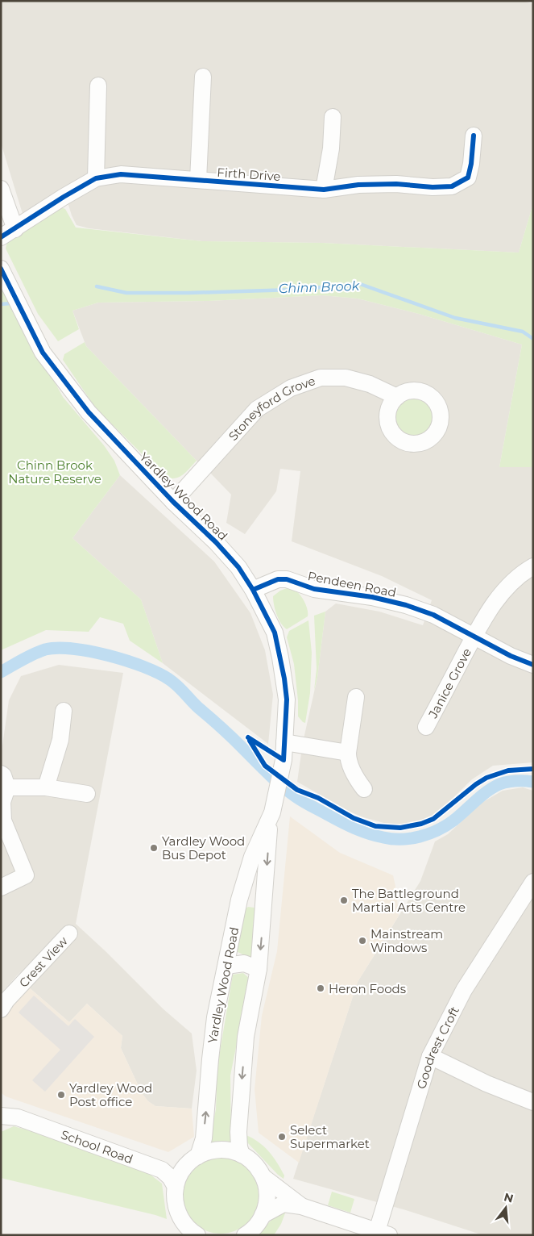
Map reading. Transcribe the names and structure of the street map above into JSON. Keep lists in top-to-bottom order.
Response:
{
  "streets": {
    "street": [
      "Firth Drive",
      "Stoneyford Grove",
      "Yardley Wood Road",
      "Pendeen Road",
      "Janice Grove",
      "Crest View",
      "Goodrest Croft",
      "School Road"
    ]
  },
  "crossings": [
    ["Stoneyford Grove", "Yardley Wood Road"],
    ["Yardley Wood Road", "Pendeen Road"],
    ["Pendeen Road", "Janice Grove"]
  ],
  "water": ["Chinn Brook"],
  "parks": ["Chinn Brook Nature Reserve"],
  "places": [
    "Yardley Wood Bus Depot",
    "The Battleground Martial Arts Centre",
    "Mainstream Windows",
    "Heron Foods",
    "Yardley Wood Post office",
    "Select Supermarket"
  ],
  "north": "top"
}
